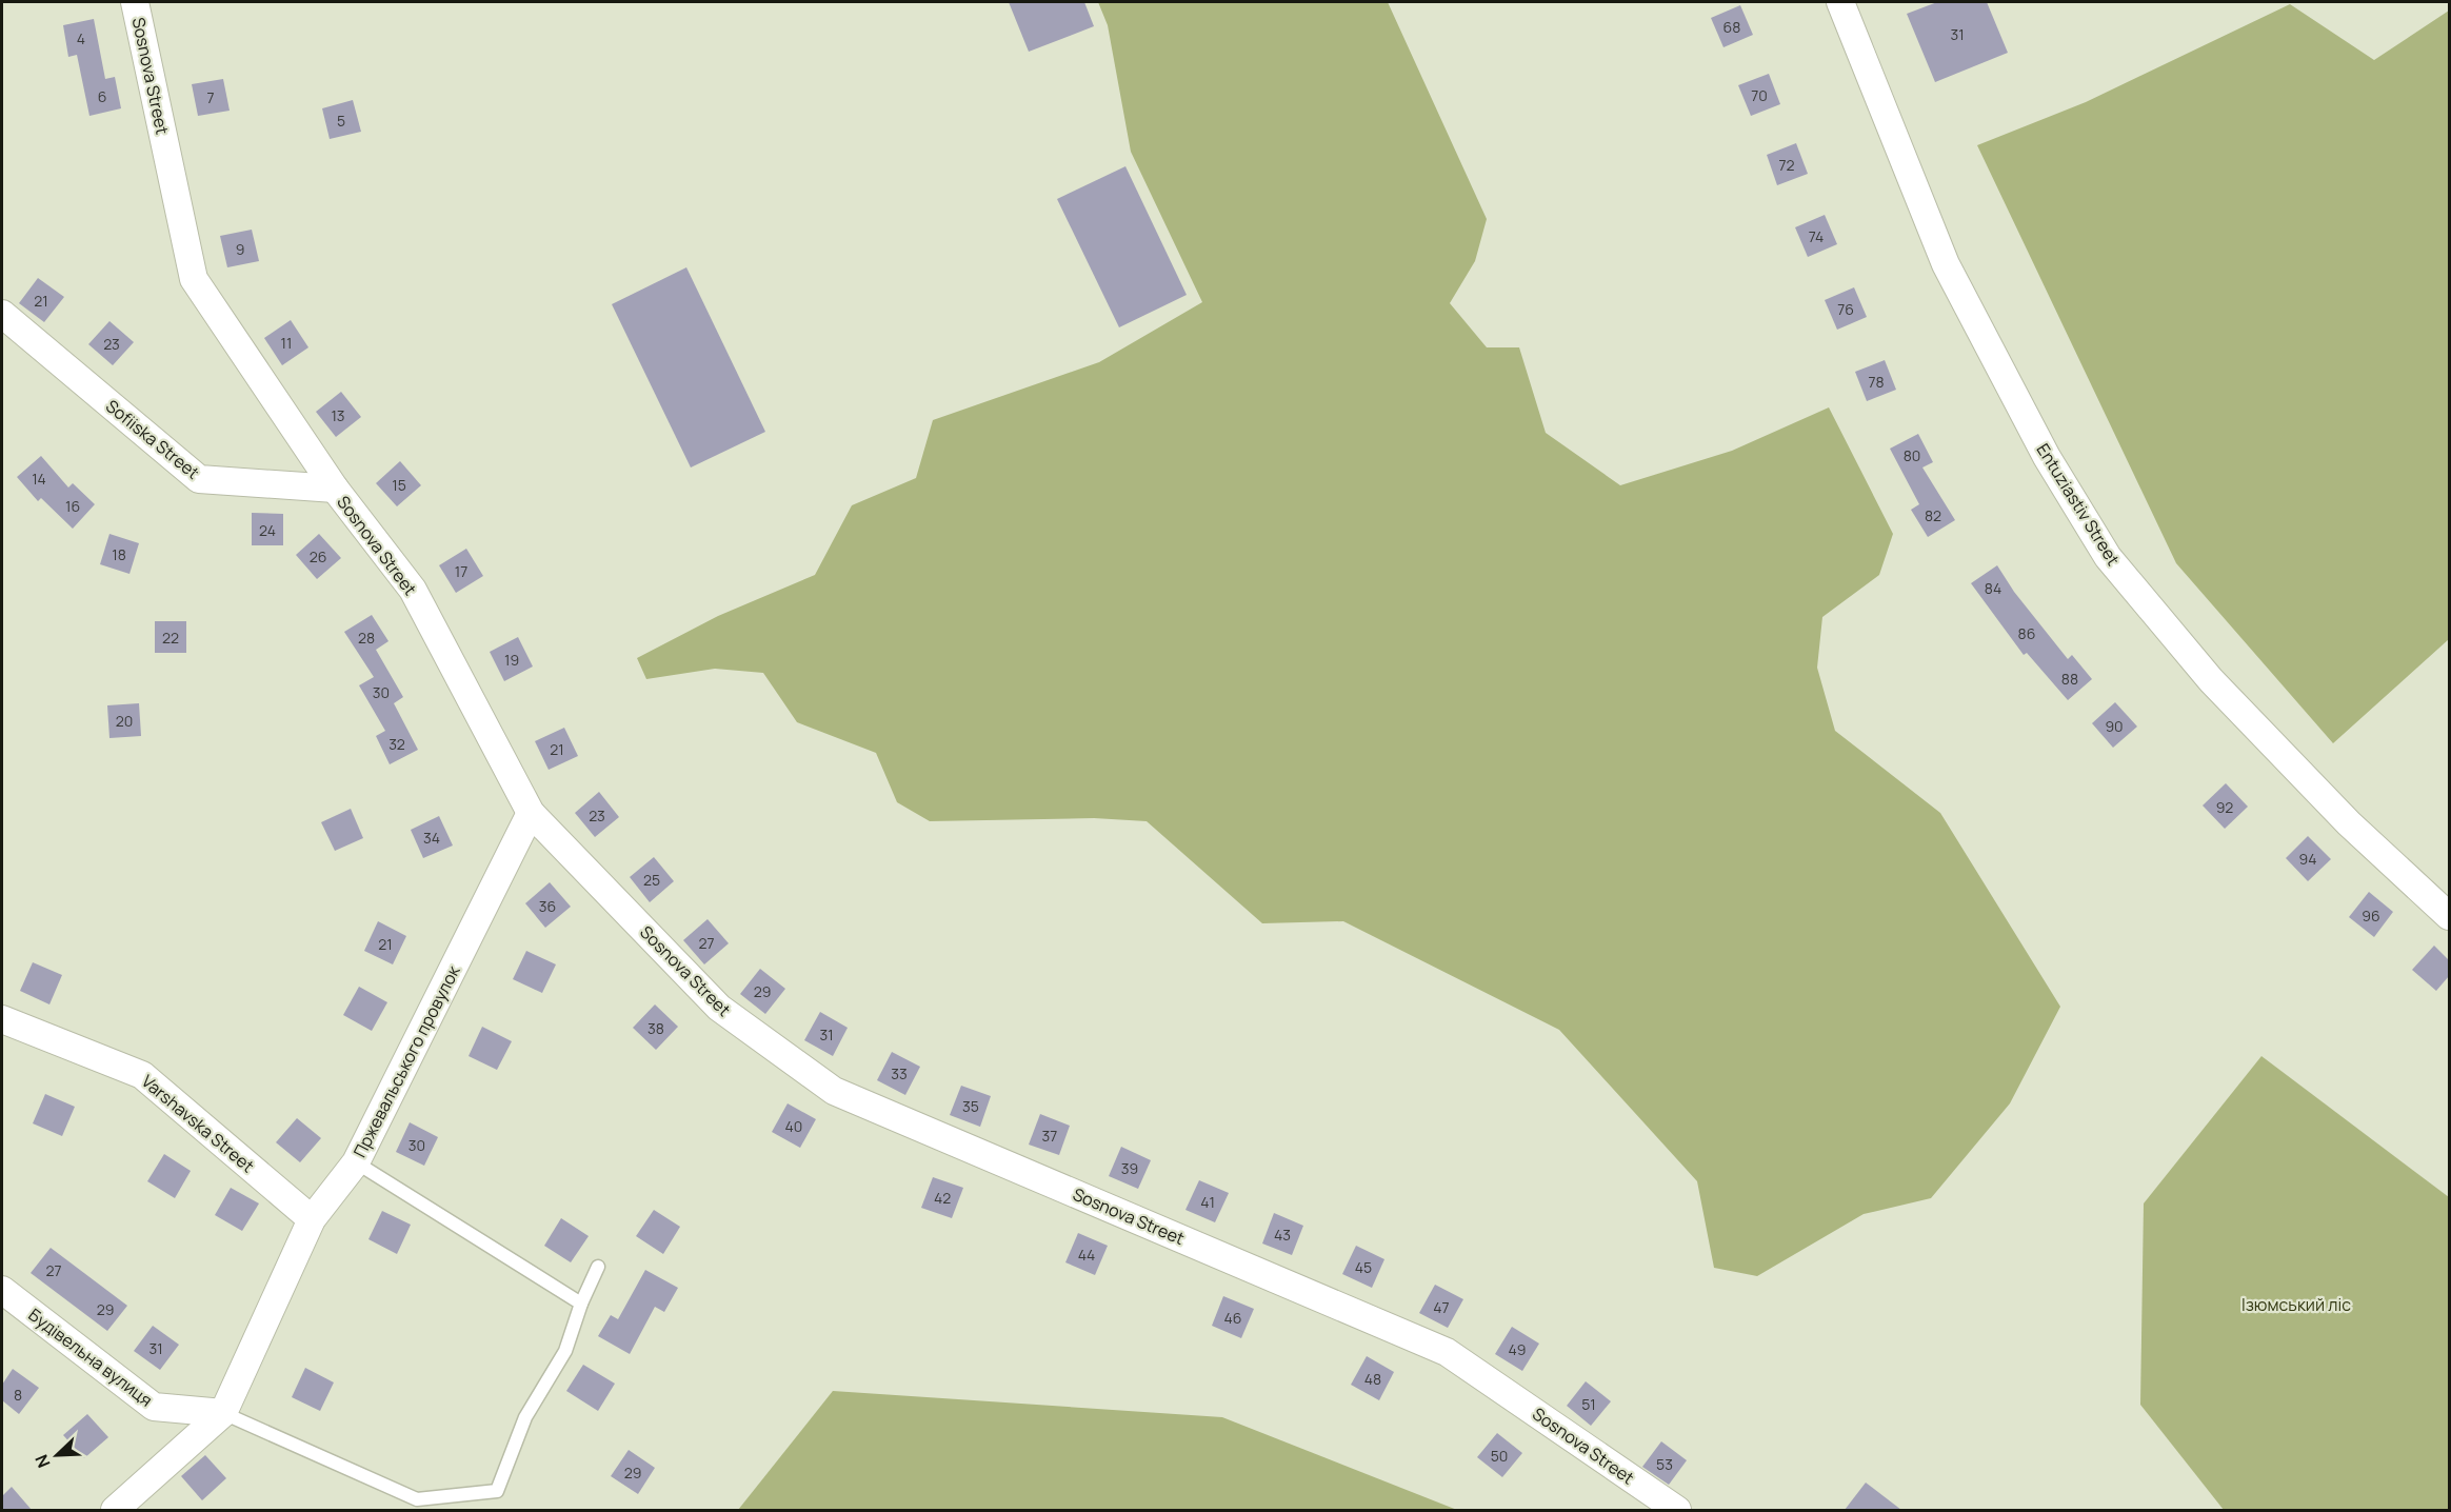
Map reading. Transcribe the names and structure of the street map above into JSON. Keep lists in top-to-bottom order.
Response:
{
  "streets": {
    "street": [
      "Sosnova Street",
      "Sofiiska Street",
      "Entuziastiv Street",
      "Пржевальського провулок",
      "Varshavska Street",
      "Будівельна вулиця"
    ]
  },
  "crossings": [
    ["Sosnova Street", "Sofiiska Street"],
    ["Sosnova Street", "Пржевальського провулок"],
    ["Пржевальського провулок", "Varshavska Street"],
    ["Пржевальського провулок", "Будівельна вулиця"]
  ],
  "parks": ["Ізюмський ліс"],
  "house_numbers": [
    "68",
    "31",
    "4",
    "70",
    "6",
    "7",
    "5",
    "72",
    "74",
    "9",
    "21",
    "76",
    "11",
    "23",
    "78",
    "13",
    "80",
    "14",
    "15",
    "16",
    "82",
    "24",
    "18",
    "26",
    "17",
    "84",
    "86",
    "22",
    "28",
    "19",
    "88",
    "30",
    "20",
    "90",
    "32",
    "21",
    "92",
    "23",
    "34",
    "94",
    "25",
    "36",
    "96",
    "27",
    "21",
    "29",
    "38",
    "31",
    "33",
    "35",
    "40",
    "37",
    "30",
    "39",
    "42",
    "41",
    "43",
    "44",
    "45",
    "27",
    "47",
    "29",
    "46",
    "31",
    "49",
    "48",
    "8",
    "51",
    "50",
    "53",
    "29"
  ],
  "north": "bottom left"
}
